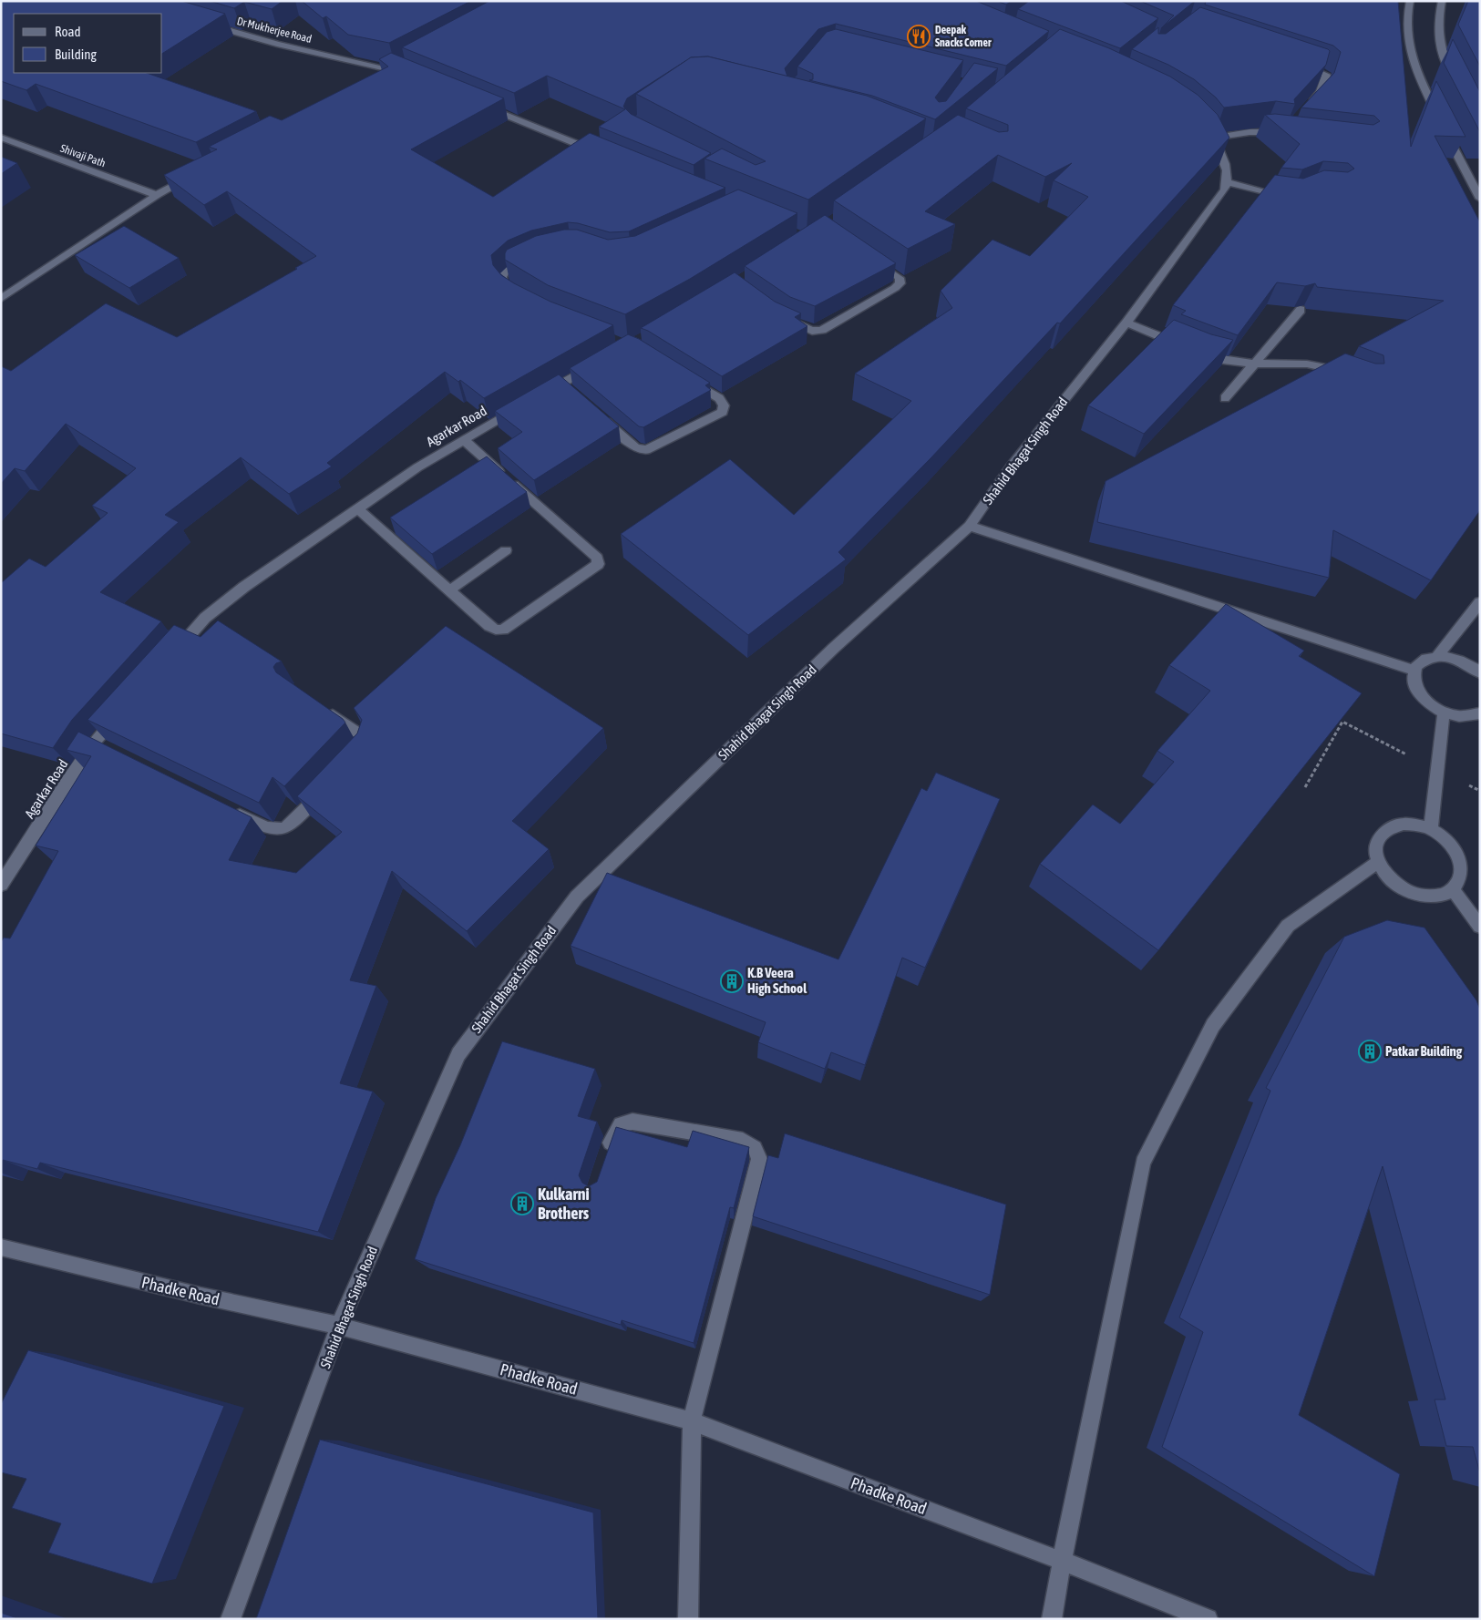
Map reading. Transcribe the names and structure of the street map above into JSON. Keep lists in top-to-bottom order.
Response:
{
  "streets": {
    "street": [
      "Dr Mukherjee Road",
      "Shivaji Path",
      "Agarkar Road",
      "Shahid Bhagat Singh Road",
      "Phadke Road"
    ]
  },
  "crossings": [
    ["Shahid Bhagat Singh Road", "Phadke Road"]
  ],
  "places": {
    "restaurant": ["Deepak Snacks Corner"],
    "building": ["K.B Veera High School", "Patkar Building", "Kulkarni Brothers"]
  },
  "legend": ["Road", "Building"]
}
